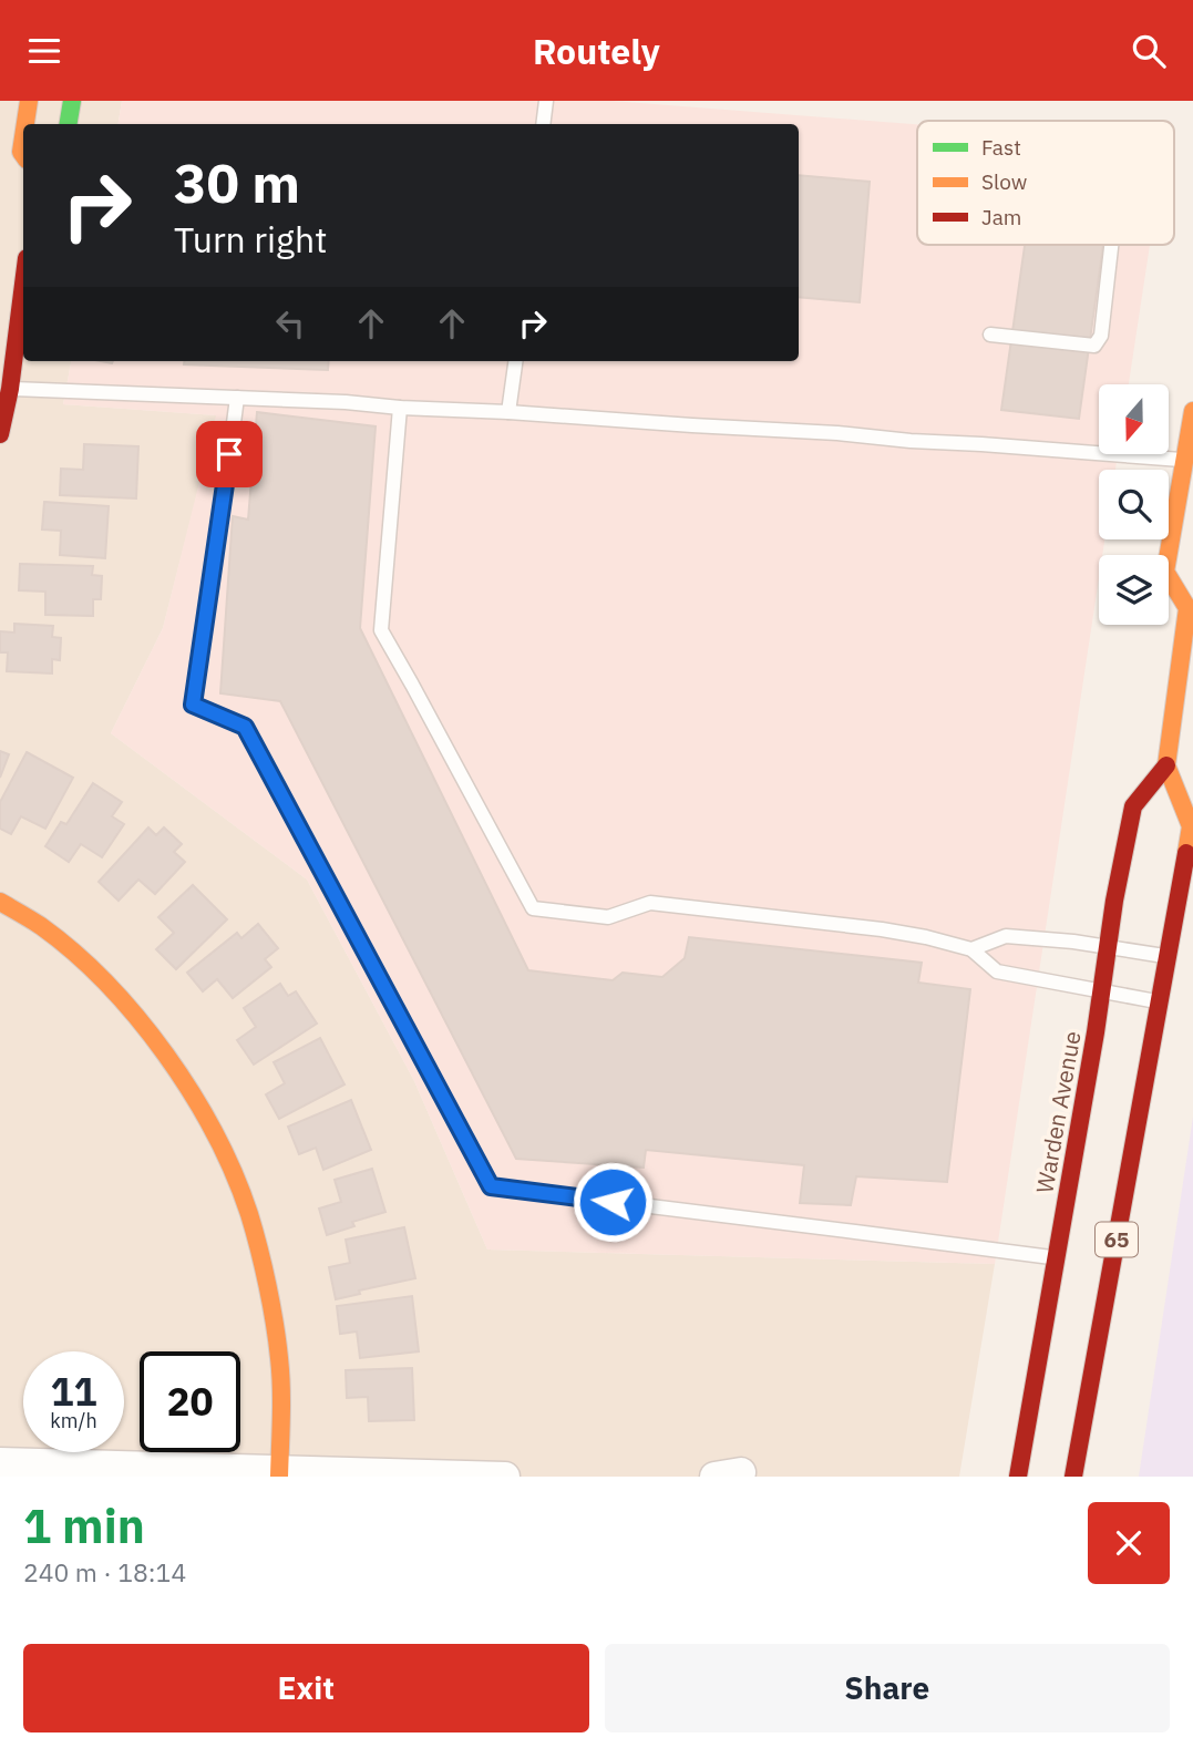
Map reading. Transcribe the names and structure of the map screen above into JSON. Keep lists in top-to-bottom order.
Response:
{
  "streets": {
    "main road": ["Warden Avenue", "65"]
  },
  "crossings": [
    ["Warden Avenue", "65"]
  ],
  "legend": ["Fast", "Slow", "Jam"],
  "north": "bottom",
  "page": {
    "header": "Routely",
    "turn": ["30 m", "Turn right"],
    "speed": "11 km/h",
    "limit": "20",
    "heading": ["1 min", "240 m · 18:14"],
    "buttons": ["Exit", "Share"]
  }
}
